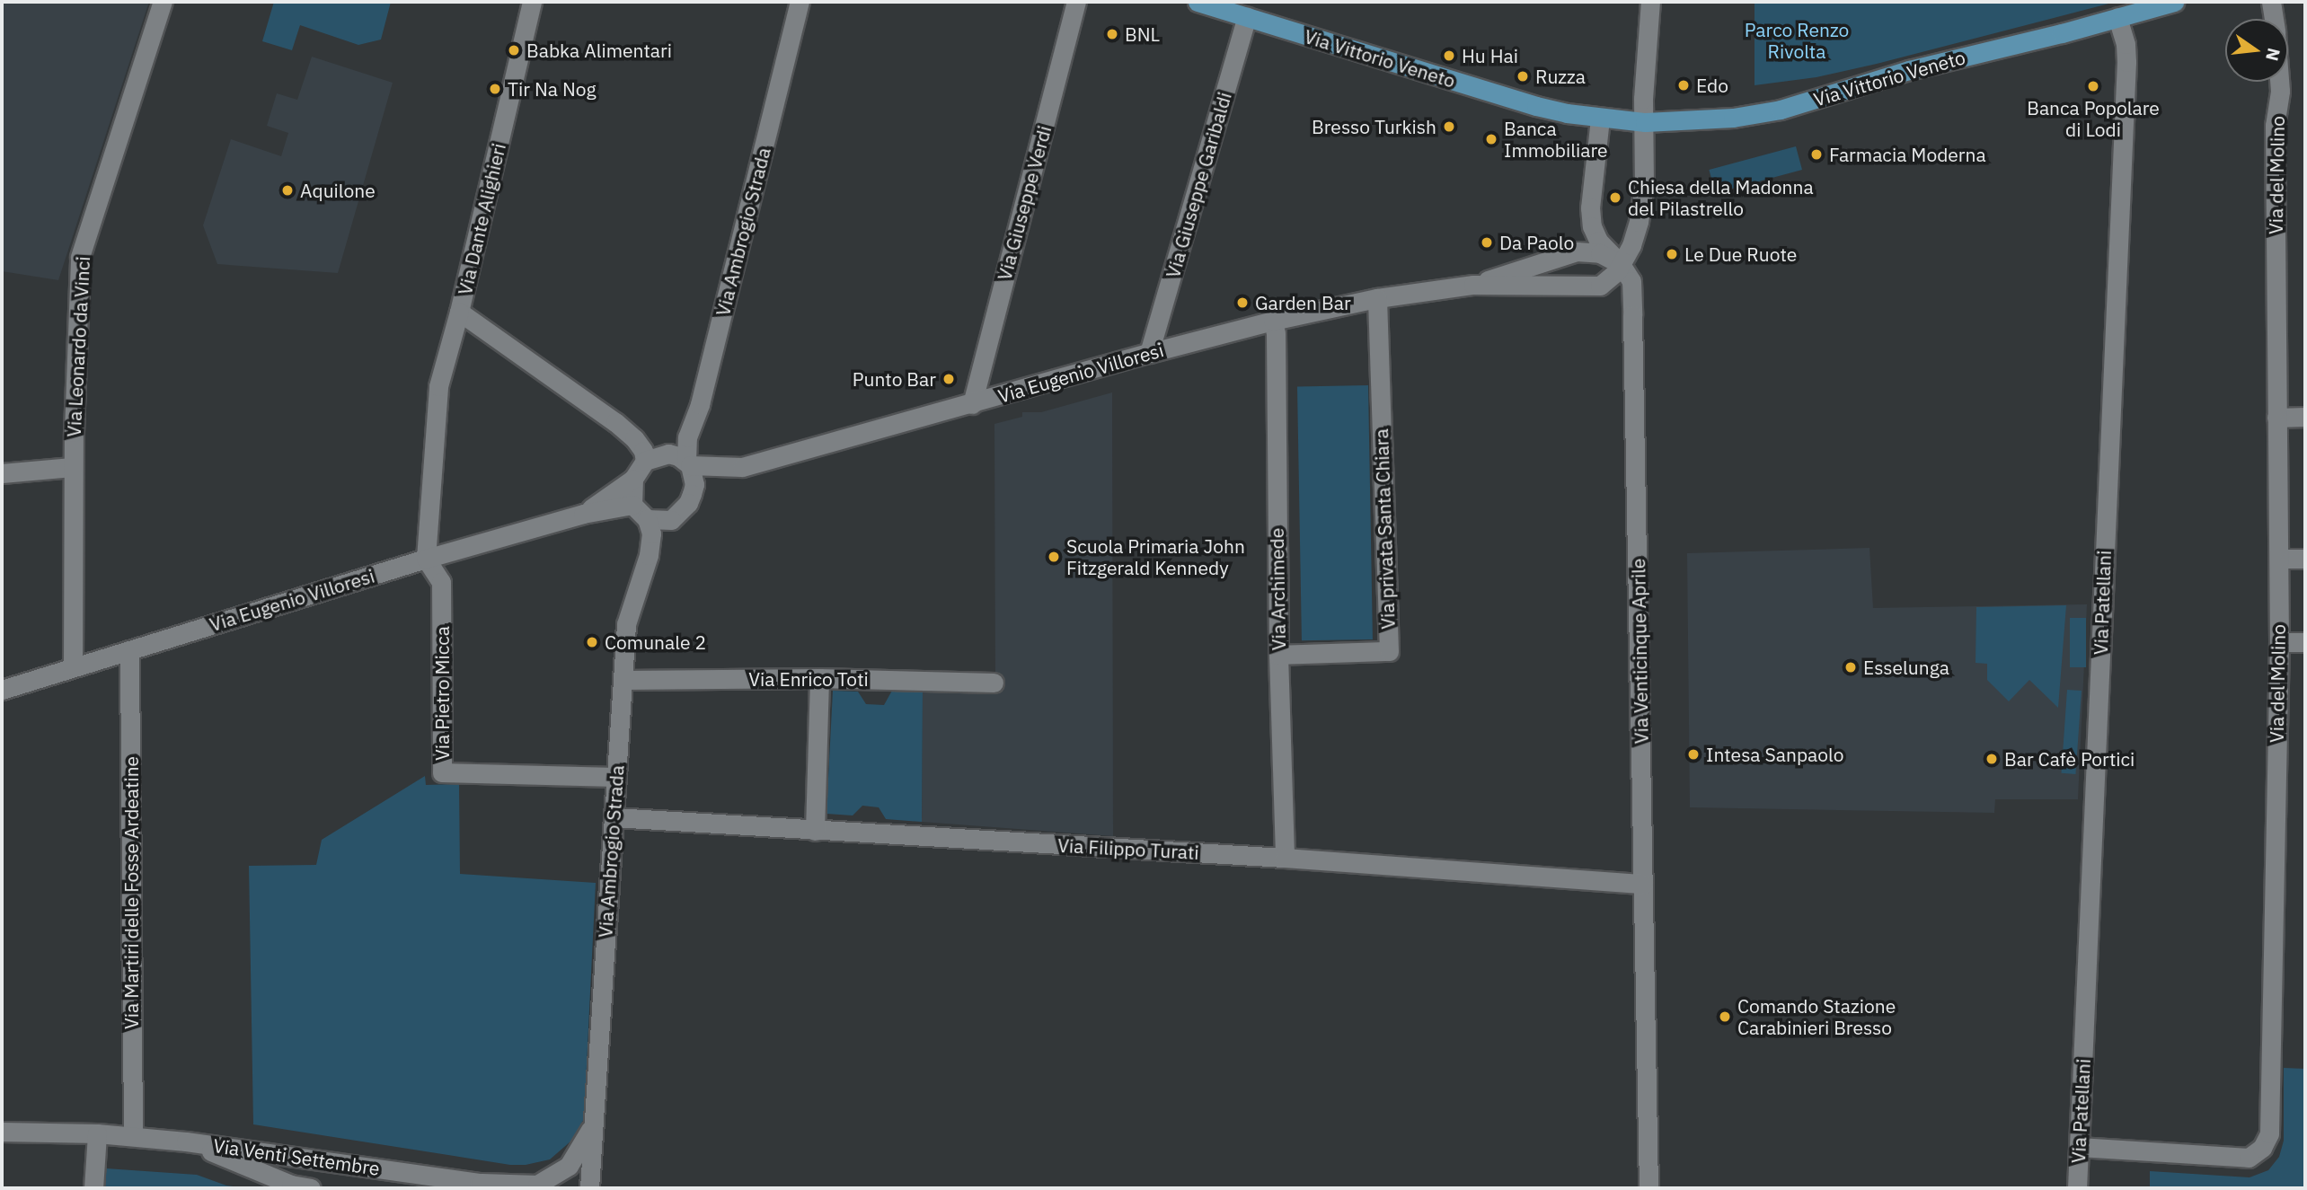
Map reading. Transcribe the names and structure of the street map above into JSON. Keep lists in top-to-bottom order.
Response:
{
  "streets": {
    "main road": ["Via Vittorio Veneto"],
    "street": [
      "Via del Molino",
      "Via Giuseppe Garibaldi",
      "Via Giuseppe Verdi",
      "Via Dante Alighieri",
      "Via Ambrogio Strada",
      "Via Leonardo da Vinci",
      "Via Eugenio Villoresi",
      "Via privata Santa Chiara",
      "Via Archimede",
      "Via Patellani",
      "Via Venticinque Aprile",
      "Via Enrico Toti",
      "Via Pietro Micca",
      "Via Filippo Turati",
      "Via Martiri delle Fosse Ardeatine",
      "Via Venti Settembre"
    ]
  },
  "crossings": [
    ["Via Vittorio Veneto", "Via Giuseppe Garibaldi"],
    ["Via Vittorio Veneto", "Via Patellani"],
    ["Via del Molino", "Via Patellani"],
    ["Via Giuseppe Garibaldi", "Via Eugenio Villoresi"],
    ["Via Giuseppe Verdi", "Via Eugenio Villoresi"],
    ["Via Dante Alighieri", "Via Ambrogio Strada"],
    ["Via Dante Alighieri", "Via Eugenio Villoresi"],
    ["Via Ambrogio Strada", "Via Eugenio Villoresi"],
    ["Via Ambrogio Strada", "Via Enrico Toti"],
    ["Via Ambrogio Strada", "Via Pietro Micca"],
    ["Via Ambrogio Strada", "Via Filippo Turati"],
    ["Via Ambrogio Strada", "Via Venti Settembre"],
    ["Via Leonardo da Vinci", "Via Eugenio Villoresi"],
    ["Via Eugenio Villoresi", "Via privata Santa Chiara"],
    ["Via Eugenio Villoresi", "Via Archimede"],
    ["Via Eugenio Villoresi", "Via Venticinque Aprile"],
    ["Via Eugenio Villoresi", "Via Pietro Micca"],
    ["Via Eugenio Villoresi", "Via Martiri delle Fosse Ardeatine"],
    ["Via privata Santa Chiara", "Via Archimede"],
    ["Via Archimede", "Via Filippo Turati"],
    ["Via Venticinque Aprile", "Via Filippo Turati"],
    ["Via Martiri delle Fosse Ardeatine", "Via Venti Settembre"]
  ],
  "parks": ["Parco Renzo Rivolta"],
  "places": [
    "BNL",
    "Babka Alimentari",
    "Hu Hai",
    "Ruzza",
    "Edo",
    "Banca Popolare di Lodi",
    "Tir Na Nog",
    "Bresso Turkish",
    "Banca Immobiliare",
    "Farmacia Moderna",
    "Aquilone",
    "Chiesa della Madonna del Pilastrello",
    "Da Paolo",
    "Le Due Ruote",
    "Garden Bar",
    "Punto Bar",
    "Scuola Primaria John Fitzgerald Kennedy",
    "Comunale 2",
    "Esselunga",
    "Intesa Sanpaolo",
    "Bar Cafè Portici",
    "Comando Stazione Carabinieri Bresso"
  ],
  "north": "right"
}
